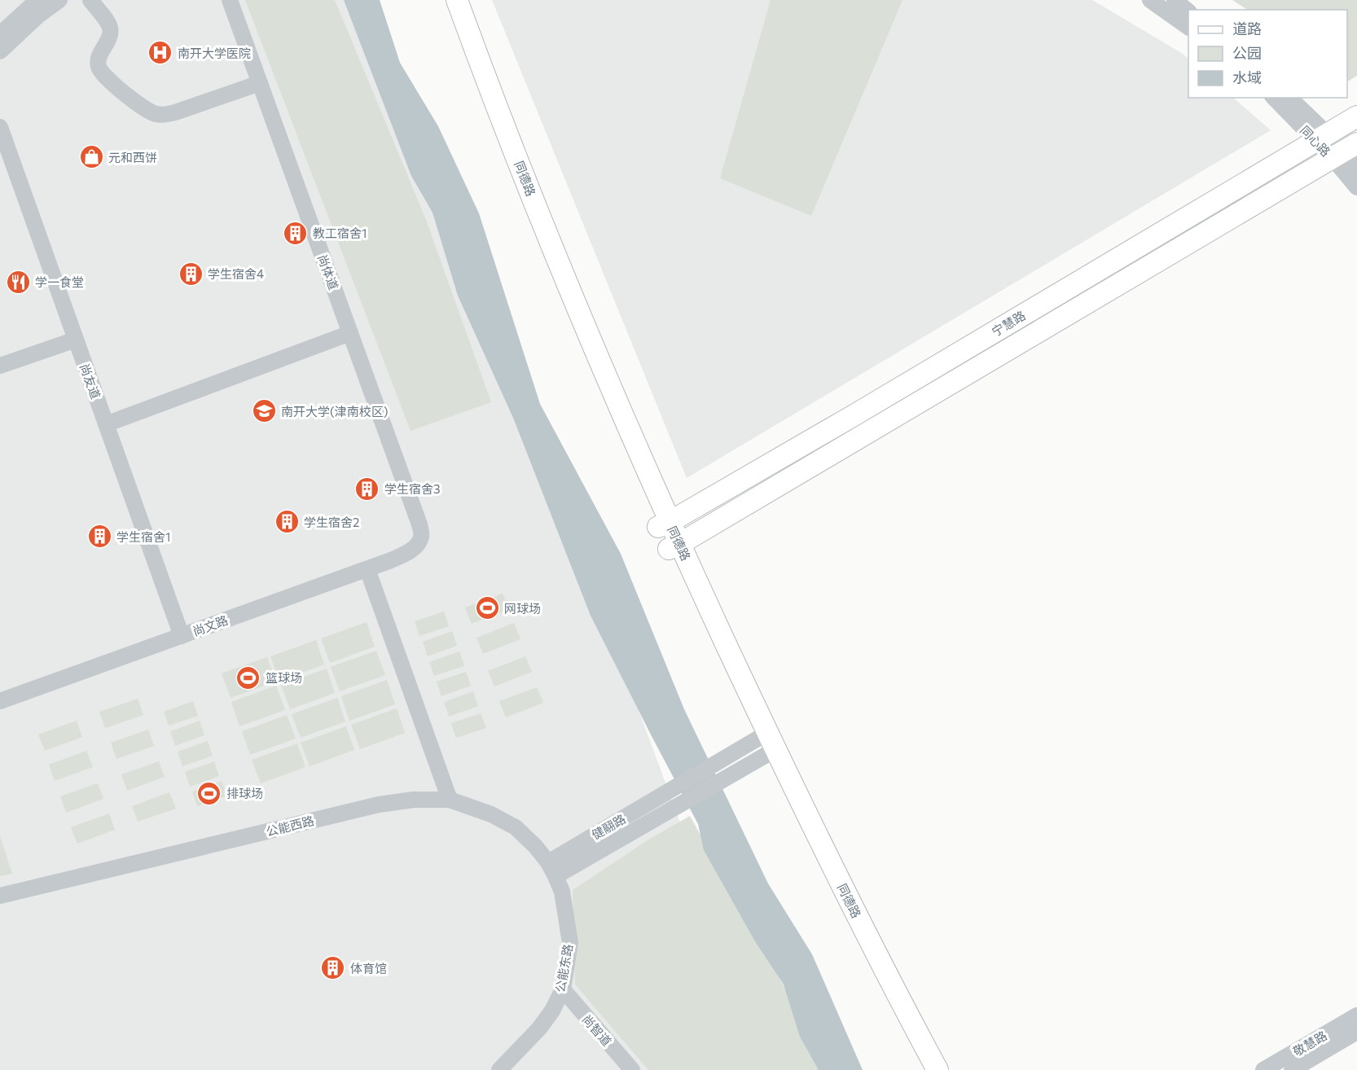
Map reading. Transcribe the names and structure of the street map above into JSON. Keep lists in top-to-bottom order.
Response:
{
  "streets": {
    "main road": ["同德路", "宁慧路"],
    "street": [
      "同心路",
      "尚体道",
      "尚友道",
      "尚文路",
      "公能西路",
      "健翮路",
      "公能东路",
      "尚智道",
      "敬慧路"
    ]
  },
  "crossings": [
    ["同心路", "宁慧路"],
    ["同德路", "宁慧路"],
    ["尚体道", "尚文路"],
    ["尚友道", "尚文路"],
    ["公能西路", "健翮路"],
    ["公能西路", "公能东路"],
    ["健翮路", "公能东路"],
    ["公能东路", "尚智道"]
  ],
  "places": {
    "hospital": ["南开大学医院"],
    "shop": ["元和西饼"],
    "building": [
      "教工宿舍1",
      "学生宿舍4",
      "学生宿舍3",
      "学生宿舍2",
      "学生宿舍1",
      "体育馆"
    ],
    "restaurant": ["学一食堂"],
    "school or university": ["南开大学(津南校区)"],
    "sports": ["网球场", "篮球场", "排球场"]
  },
  "legend": ["道路", "公园", "水域"]
}
